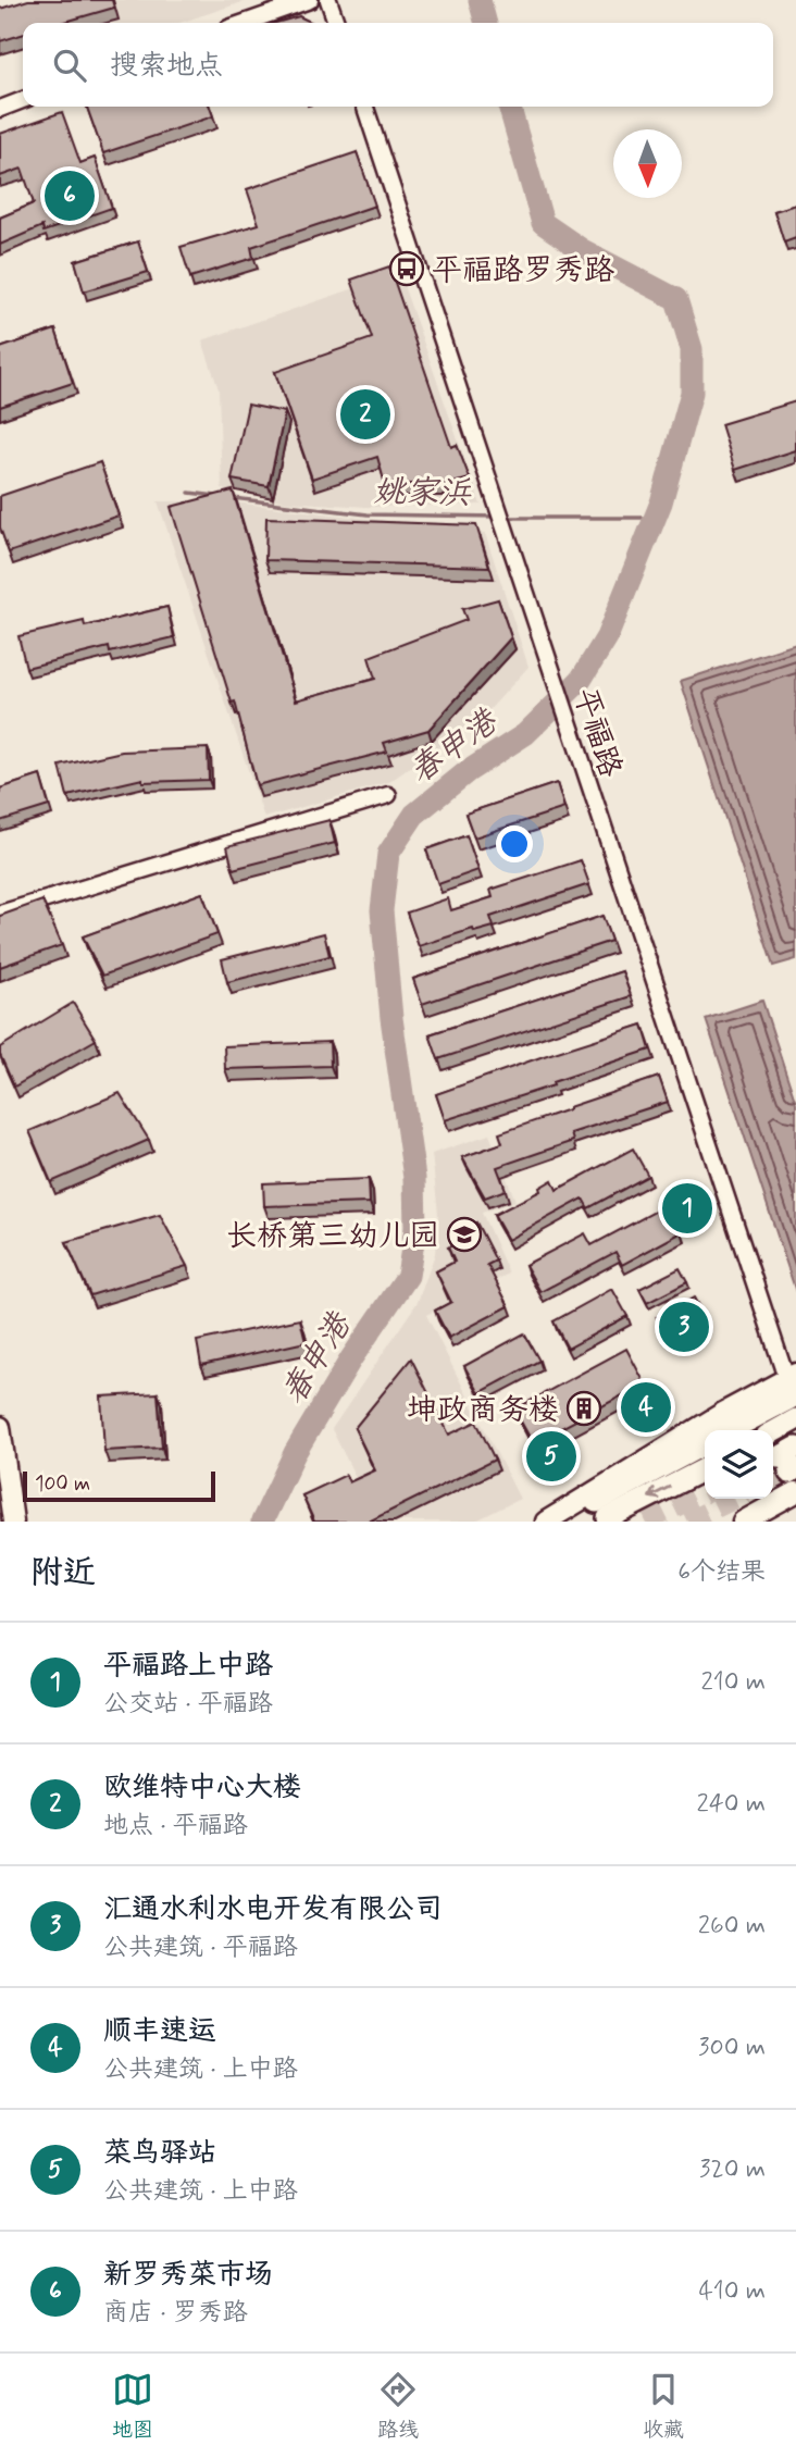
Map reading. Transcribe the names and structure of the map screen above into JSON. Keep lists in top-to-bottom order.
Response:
{
  "streets": {
    "street": ["平福路"]
  },
  "water": ["姚家浜", "春申港"],
  "places": {
    "bus stop": ["平福路罗秀路"],
    "school or university": ["长桥第三幼儿园"],
    "building": ["坤政商务楼"]
  },
  "scale_bar": "100 m",
  "north": "bottom",
  "page": {
    "search": "搜索地点",
    "pins": [
      "6",
      "2",
      "1",
      "3",
      "4",
      "5"
    ],
    "scale": "100 m",
    "heading": ["附近", "6个结果"],
    "list": [
      {
        "mark": "1",
        "name": "平福路上中路",
        "note": "公交站 · 平福路",
        "value": "210 m"
      },
      {
        "mark": "2",
        "name": "欧维特中心大楼",
        "note": "地点 · 平福路",
        "value": "240 m"
      },
      {
        "mark": "3",
        "name": "汇通水利水电开发有限公司",
        "note": "公共建筑 · 平福路",
        "value": "260 m"
      },
      {
        "mark": "4",
        "name": "顺丰速运",
        "note": "公共建筑 · 上中路",
        "value": "300 m"
      },
      {
        "mark": "5",
        "name": "菜鸟驿站",
        "note": "公共建筑 · 上中路",
        "value": "320 m"
      },
      {
        "mark": "6",
        "name": "新罗秀菜市场",
        "note": "商店 · 罗秀路",
        "value": "410 m"
      }
    ],
    "nav": ["地图", "路线", "收藏"]
  }
}
